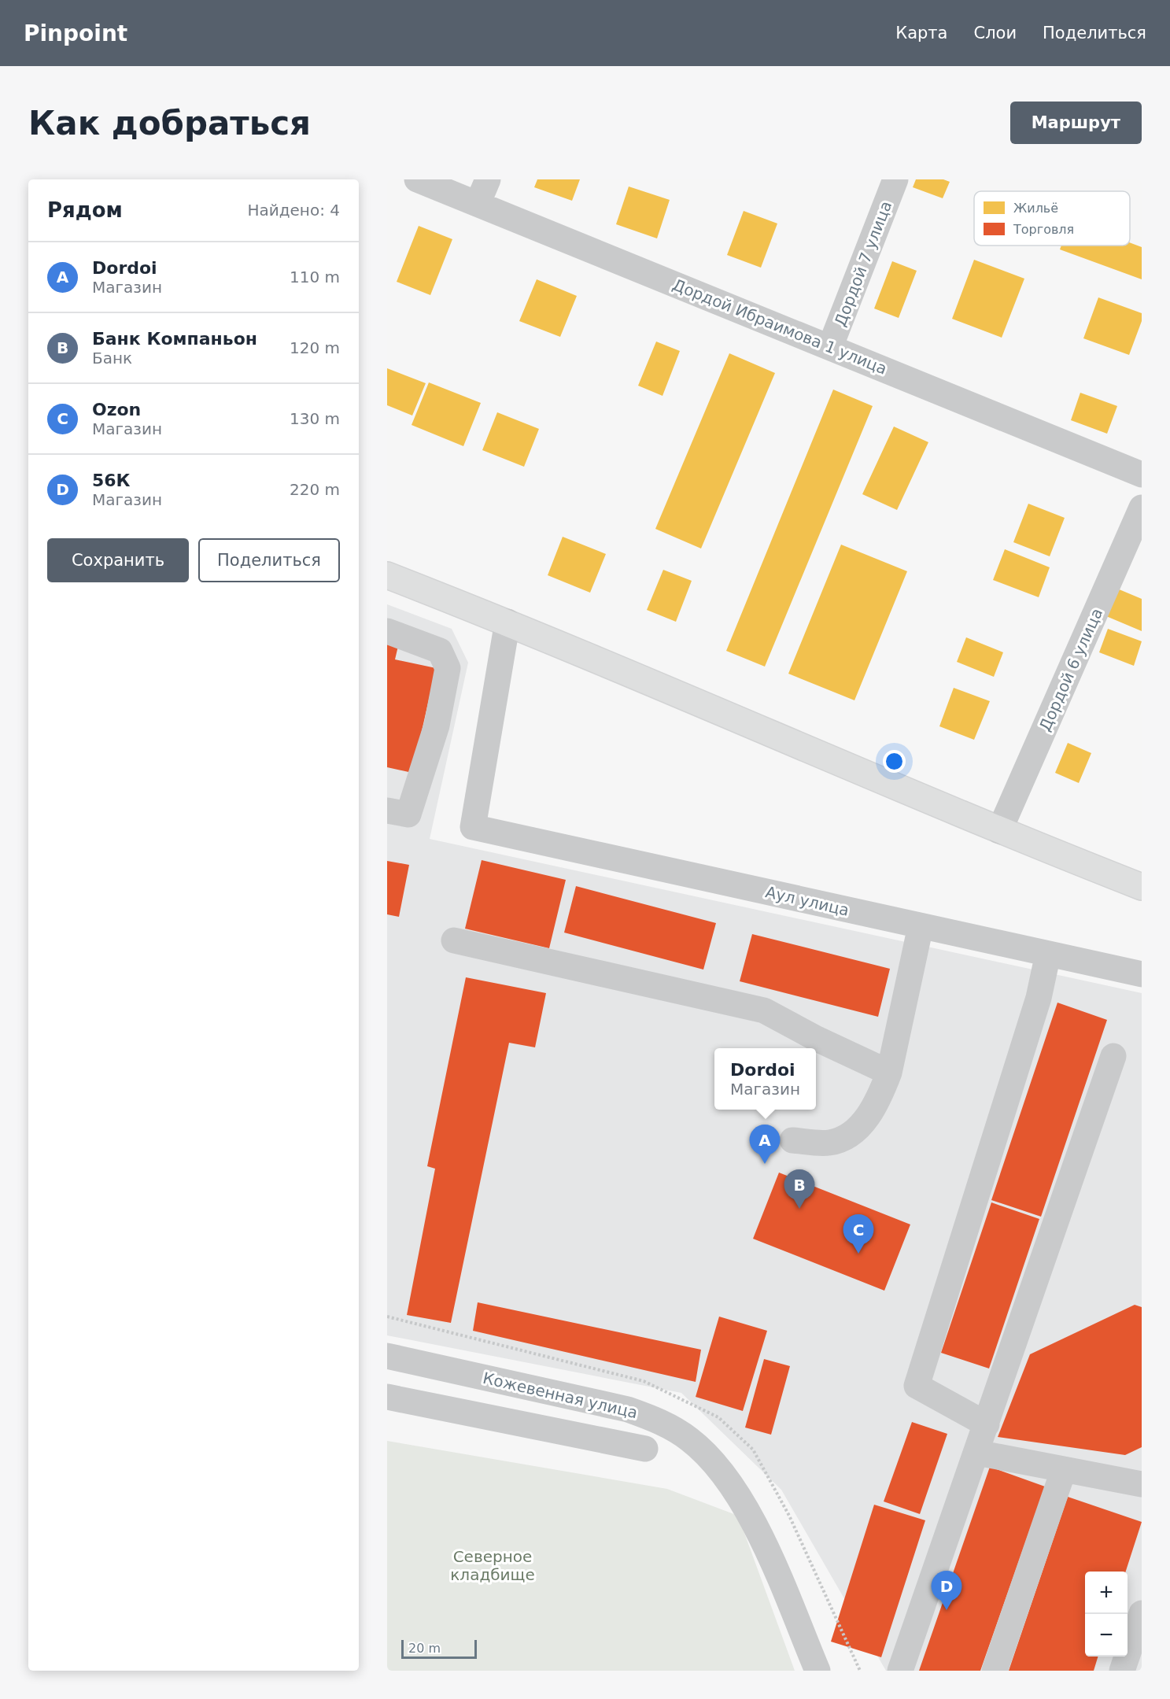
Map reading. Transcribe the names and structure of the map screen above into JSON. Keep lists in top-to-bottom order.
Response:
{
  "streets": {
    "street": [
      "Дордой 7 улица",
      "Дордой Ибраимова 1 улица",
      "Дордой 6 улица",
      "Аул улица",
      "Кожевенная улица"
    ]
  },
  "crossings": [
    ["Дордой 7 улица", "Дордой Ибраимова 1 улица"]
  ],
  "parks": ["Северное кладбище"],
  "legend": ["Жильё", "Торговля"],
  "scale_bar": "20 m",
  "page": {
    "header": "Pinpoint",
    "nav": ["Карта", "Слои", "Поделиться"],
    "buttons": [
      "Маршрут",
      ["Сохранить", "Поделиться"]
    ],
    "title": "Как добраться",
    "heading": ["Рядом", "Найдено: 4"],
    "list": [
      {
        "mark": "A",
        "name": "Dordoi",
        "note": "Магазин",
        "value": "110 m"
      },
      {
        "mark": "B",
        "name": "Банк Компаньон",
        "note": "Банк",
        "value": "120 m"
      },
      {
        "mark": "C",
        "name": "Ozon",
        "note": "Магазин",
        "value": "130 m"
      },
      {
        "mark": "D",
        "name": "56К",
        "note": "Магазин",
        "value": "220 m"
      }
    ],
    "popup": ["Dordoi", "Магазин"],
    "pins": [
      "A",
      "B",
      "C",
      "D"
    ],
    "map_buttons": ["+", "−"],
    "scale": "20 m"
  }
}
